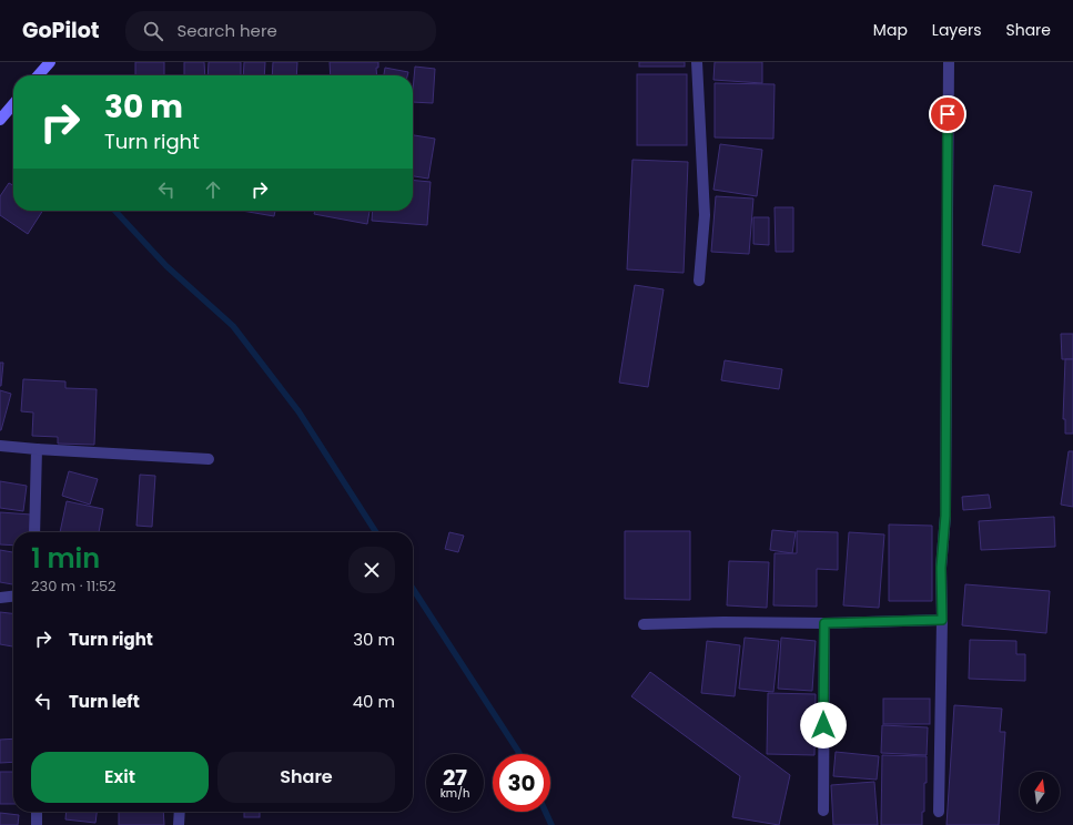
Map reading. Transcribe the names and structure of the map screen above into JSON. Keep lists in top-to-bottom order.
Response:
{
  "north": "top",
  "page": {
    "header": "GoPilot",
    "search": "Search here",
    "nav": ["Map", "Layers", "Share"],
    "turn": ["30 m", "Turn right"],
    "heading": ["1 min", "230 m · 11:52"],
    "list": [
      {
        "name": "Turn right",
        "value": "30 m"
      },
      {
        "name": "Turn left",
        "value": "40 m"
      }
    ],
    "buttons": ["Exit", "Share"],
    "speed": "27 km/h",
    "limit": "30"
  }
}
